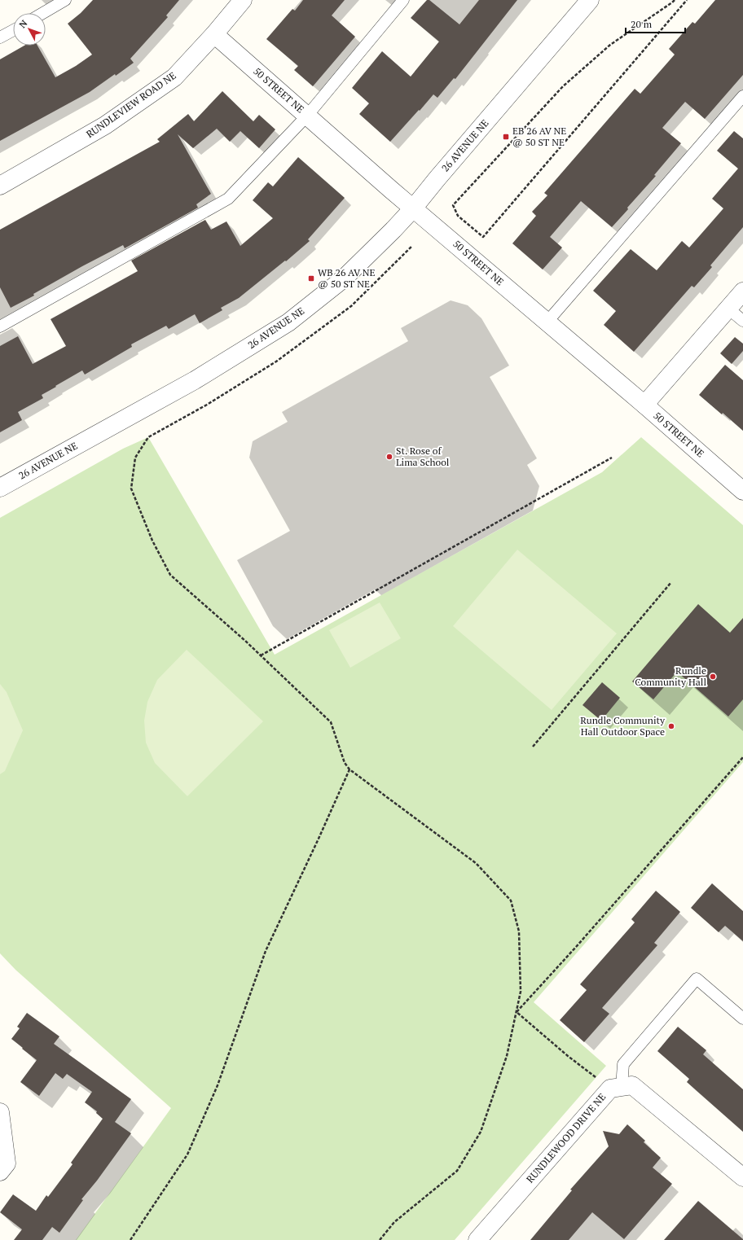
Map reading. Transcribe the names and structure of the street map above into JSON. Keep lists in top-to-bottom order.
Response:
{
  "streets": {
    "street": [
      "50 STREET NE",
      "RUNDLEVIEW ROAD NE",
      "26 AVENUE NE",
      "RUNDLEWOOD DRIVE NE"
    ]
  },
  "crossings": [
    ["50 STREET NE", "RUNDLEVIEW ROAD NE"],
    ["50 STREET NE", "26 AVENUE NE"]
  ],
  "places": {
    "transit": ["EB 26 AV NE @ 50 ST NE", "WB 26 AV NE @ 50 ST NE"],
    "other": ["St. Rose of Lima School", "Rundle Community Hall", "Rundle Community Hall Outdoor Space"]
  },
  "scale_bar": "20 m",
  "north": "top left"
}
